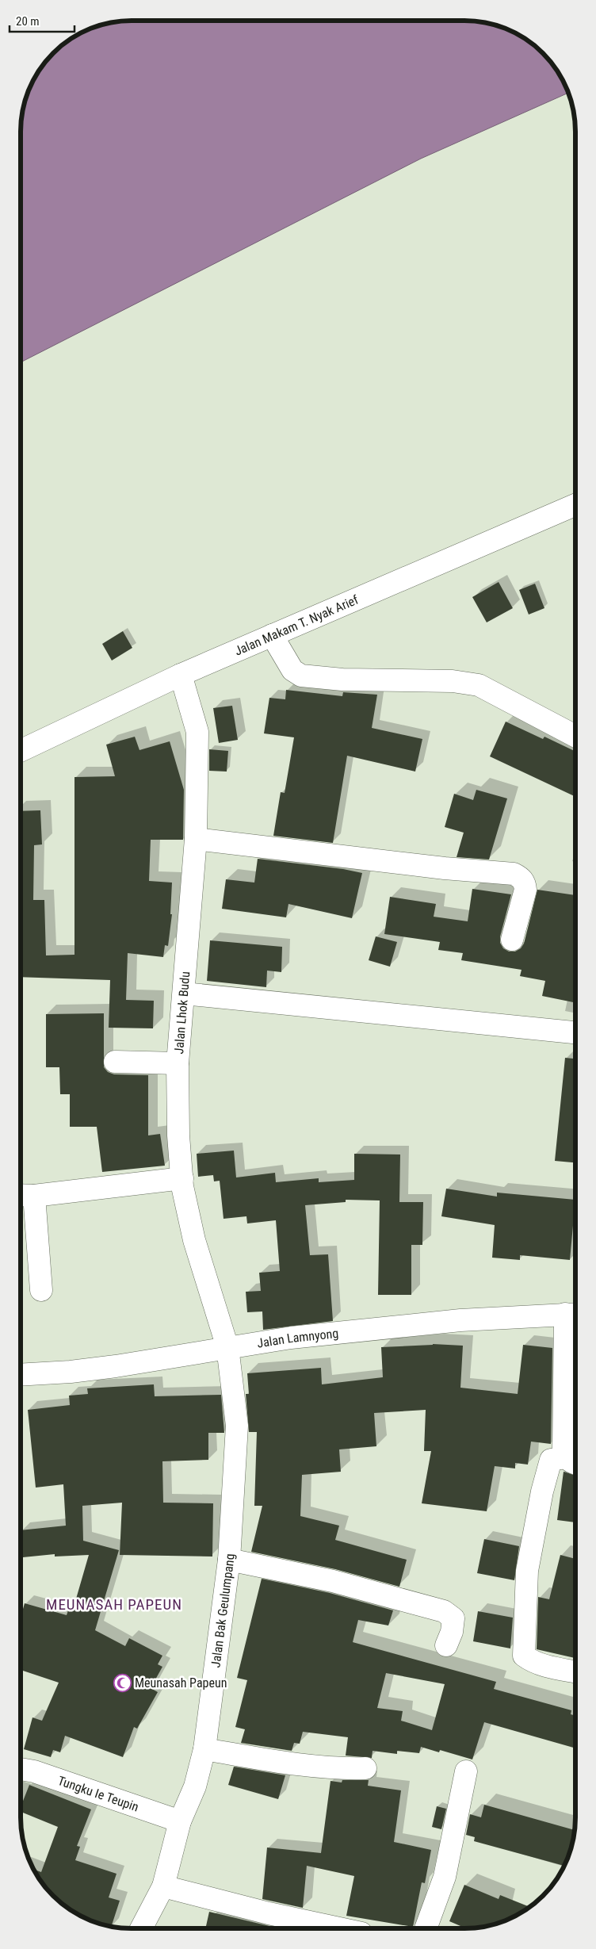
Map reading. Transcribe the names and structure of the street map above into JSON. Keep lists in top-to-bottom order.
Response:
{
  "streets": {
    "street": [
      "Jalan Makam T. Nyak Arief",
      "Jalan Lhok Budu",
      "Jalan Lamnyong",
      "Jalan Bak Geulumpang",
      "Tungku Ie Teupin"
    ]
  },
  "crossings": [
    ["Jalan Makam T. Nyak Arief", "Jalan Lhok Budu"],
    ["Jalan Lhok Budu", "Jalan Lamnyong"],
    ["Jalan Lhok Budu", "Jalan Bak Geulumpang"],
    ["Jalan Lamnyong", "Jalan Bak Geulumpang"],
    ["Jalan Bak Geulumpang", "Tungku Ie Teupin"]
  ],
  "districts": ["MEUNASAH PAPEUN"],
  "places": {
    "mosque": ["Meunasah Papeun"]
  },
  "scale_bar": "20 m"
}
